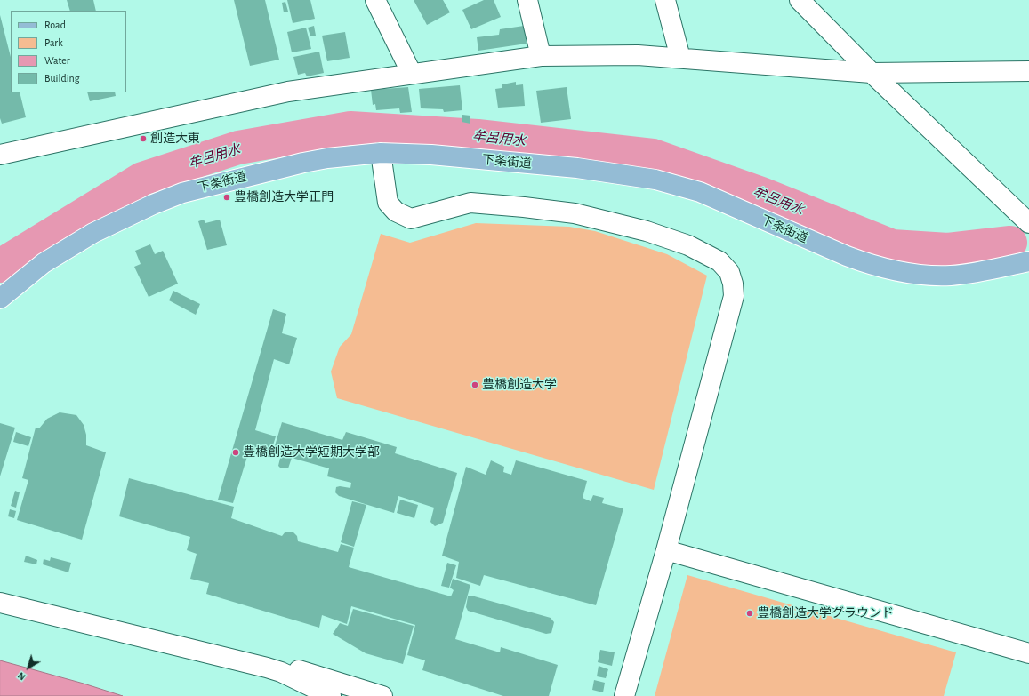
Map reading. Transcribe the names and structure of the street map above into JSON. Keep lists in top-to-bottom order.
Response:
{
  "streets": {
    "main road": ["下条街道"]
  },
  "water": ["牟呂用水"],
  "places": [
    "創造大東",
    "豊橋創造大学正門",
    "豊橋創造大学",
    "豊橋創造大学短期大学部",
    "豊橋創造大学グラウンド"
  ],
  "legend": [
    "Road",
    "Park",
    "Water",
    "Building"
  ],
  "north": "bottom left"
}
